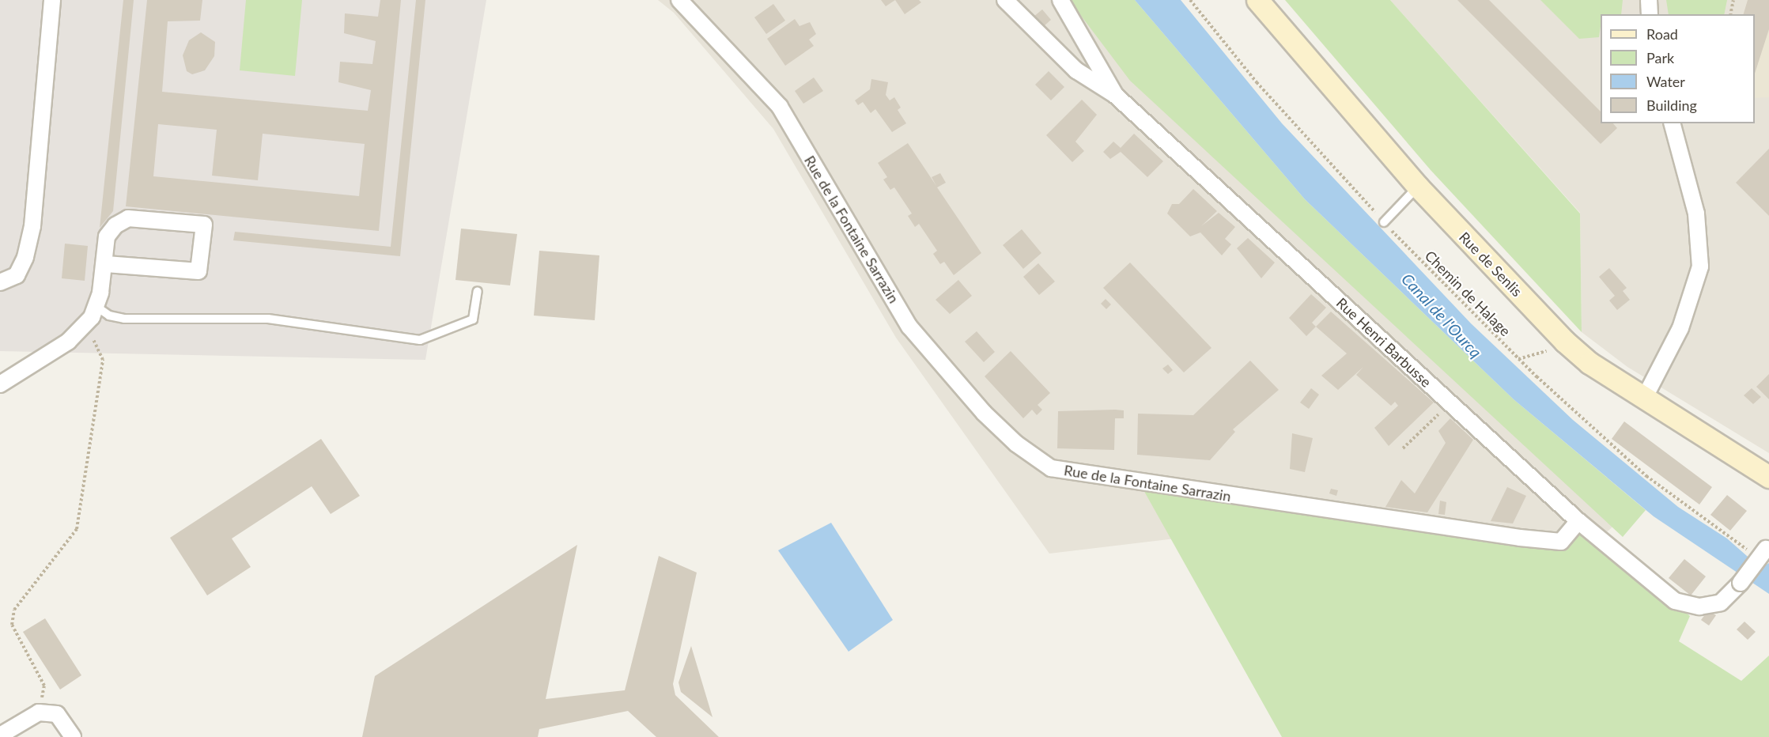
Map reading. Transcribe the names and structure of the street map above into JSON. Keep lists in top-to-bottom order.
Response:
{
  "streets": {
    "main road": ["Rue de Senlis"],
    "street": ["Rue de la Fontaine Sarrazin", "Rue Henri Barbusse"],
    "path": ["Chemin de Halage"]
  },
  "crossings": [
    ["Rue de la Fontaine Sarrazin", "Rue Henri Barbusse"],
    ["Chemin de Halage", "Rue Henri Barbusse"]
  ],
  "water": ["Canal de l'Ourcq"],
  "legend": [
    "Road",
    "Park",
    "Water",
    "Building"
  ]
}
